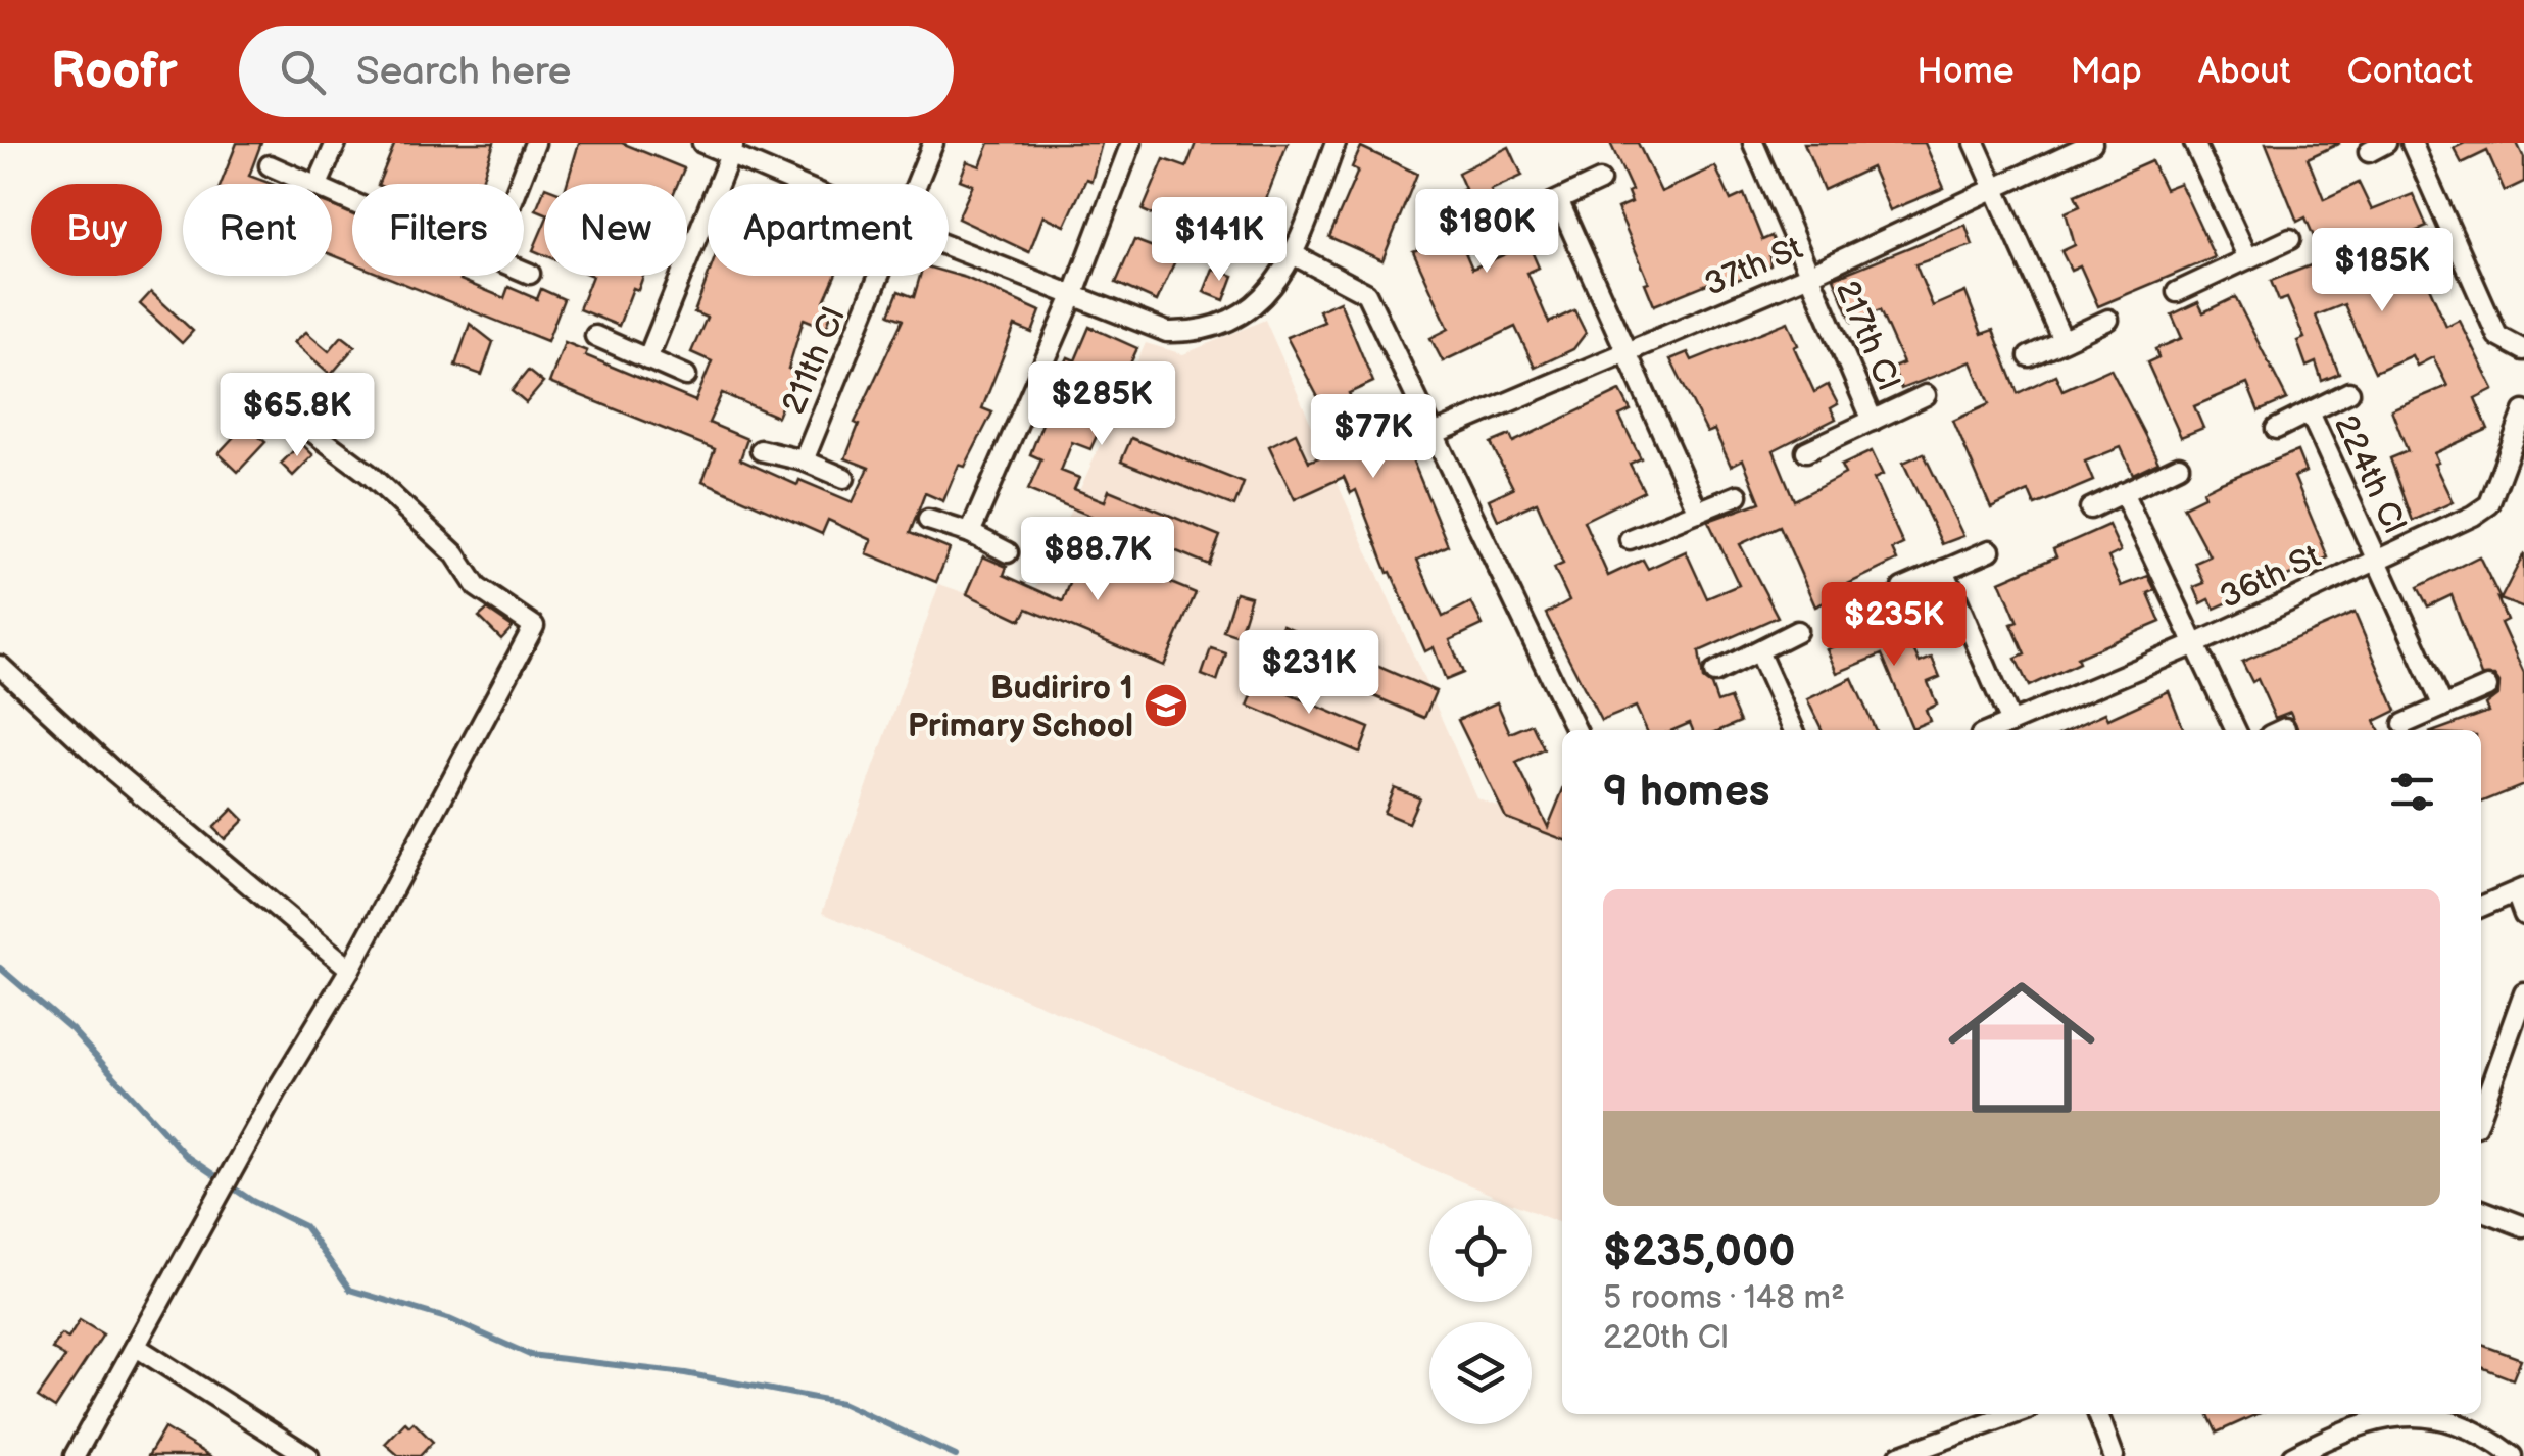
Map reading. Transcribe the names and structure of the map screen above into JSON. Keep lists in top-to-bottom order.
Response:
{
  "streets": {
    "street": [
      "37th St",
      "217th Cl",
      "211th Cl",
      "224th Cl",
      "36th St"
    ]
  },
  "crossings": [
    ["37th St", "217th Cl"],
    ["224th Cl", "36th St"]
  ],
  "places": {
    "school or university": ["Budiriro 1 Primary School"]
  },
  "page": {
    "header": "Roofr",
    "search": "Search here",
    "nav": [
      "Home",
      "Map",
      "About",
      "Contact"
    ],
    "chip": [
      "Buy",
      "Rent",
      "Filters",
      "New",
      "Apartment"
    ],
    "price": [
      "$180K",
      "$141K",
      "$185K",
      "$285K",
      "$65.8K",
      "$77K",
      "$88.7K",
      "$235K",
      "$231K"
    ],
    "heading": "9 homes",
    "list": [
      {
        "name": "$235,000",
        "note": "5 rooms · 148 m² · 220th Cl"
      }
    ]
  }
}
